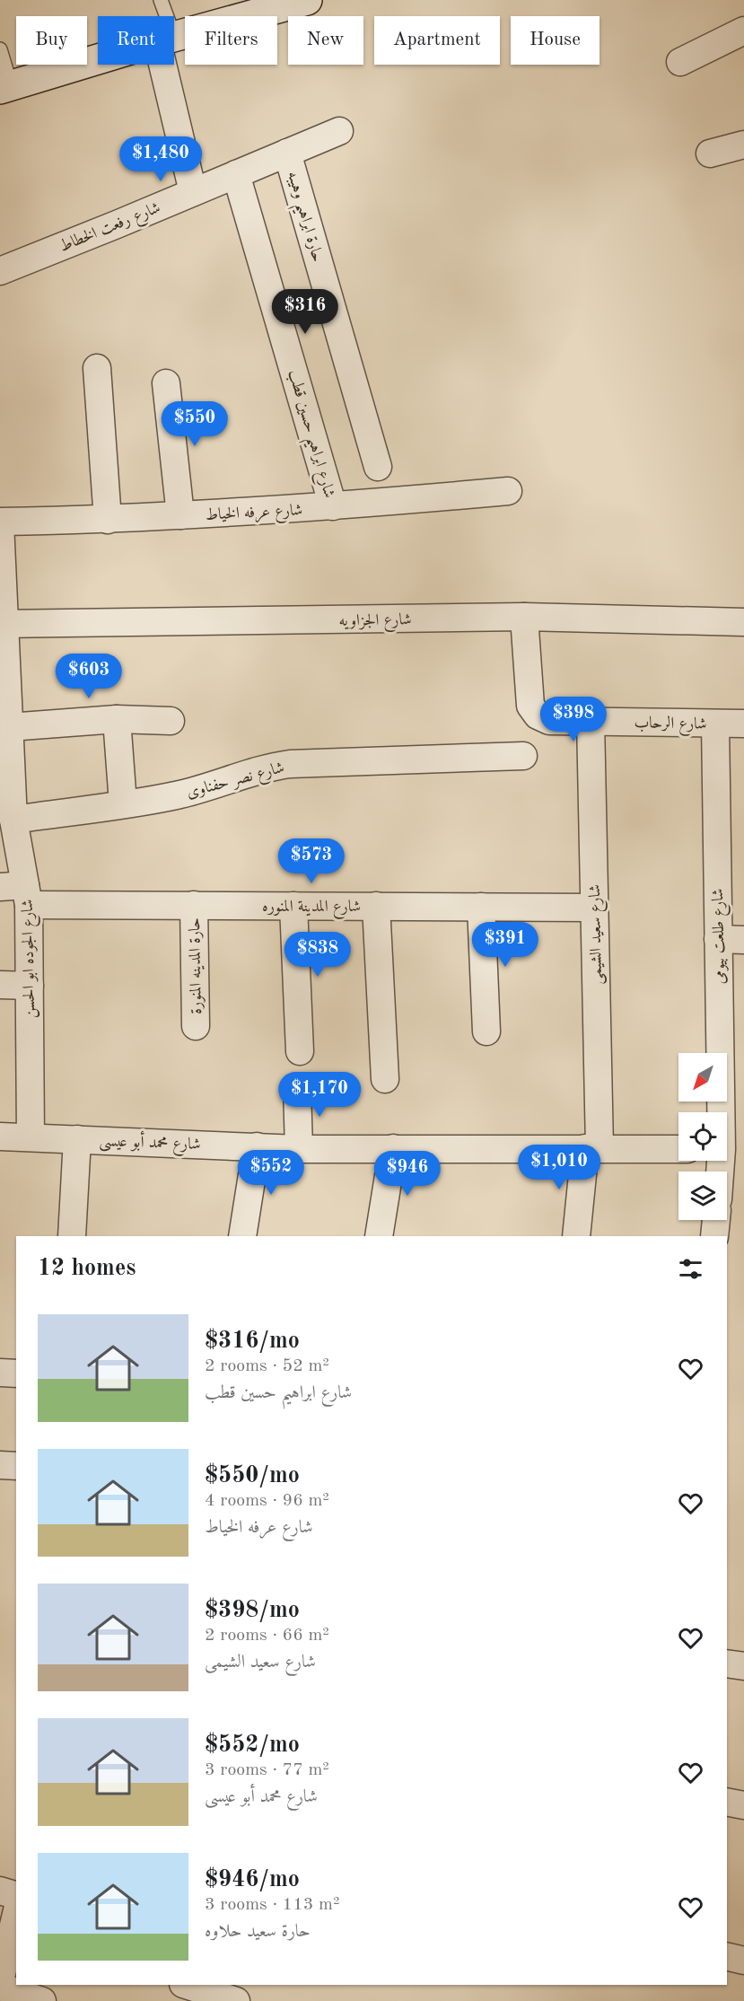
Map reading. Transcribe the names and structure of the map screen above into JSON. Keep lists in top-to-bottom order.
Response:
{
  "streets": {
    "street": [
      "حارة ابراهيم وهيبه",
      "شارع رفعت الخطاط",
      "شارع ابراهيم حسين قطب",
      "شارع عرفه الخياط",
      "شارع الجزاويه",
      "شارع الرحاب",
      "شارع نصر حفناوى",
      "شارع المدينة المنوره",
      "شارع سعيد الشيمى",
      "شارع طلعت بيومى",
      "شارع الجوده ابو الحسن",
      "حارة المدينه المنورة",
      "شارع محمد أبو عيسى"
    ]
  },
  "crossings": [
    ["حارة ابراهيم وهيبه", "شارع رفعت الخطاط"],
    ["شارع رفعت الخطاط", "شارع ابراهيم حسين قطب"],
    ["شارع ابراهيم حسين قطب", "شارع عرفه الخياط"],
    ["شارع عرفه الخياط", "شارع الجوده ابو الحسن"],
    ["شارع الجزاويه", "شارع الرحاب"],
    ["شارع الجزاويه", "شارع الجوده ابو الحسن"],
    ["شارع الرحاب", "شارع سعيد الشيمى"],
    ["شارع الرحاب", "شارع طلعت بيومى"],
    ["شارع نصر حفناوى", "شارع الجوده ابو الحسن"],
    ["شارع المدينة المنوره", "شارع سعيد الشيمى"],
    ["شارع المدينة المنوره", "شارع الجوده ابو الحسن"],
    ["شارع المدينة المنوره", "حارة المدينه المنورة"],
    ["شارع سعيد الشيمى", "شارع محمد أبو عيسى"],
    ["شارع الجوده ابو الحسن", "شارع محمد أبو عيسى"]
  ],
  "north": "bottom left",
  "page": {
    "chip": [
      "Buy",
      "Rent",
      "Filters",
      "New",
      "Apartment",
      "House"
    ],
    "price": [
      "$1,480",
      "$316",
      "$550",
      "$603",
      "$398",
      "$573",
      "$391",
      "$838",
      "$1,170",
      "$1,010",
      "$552",
      "$946"
    ],
    "heading": "12 homes",
    "list": [
      {
        "name": "$316/mo",
        "note": "2 rooms · 52 m² · شارع ابراهيم حسين قطب"
      },
      {
        "name": "$550/mo",
        "note": "4 rooms · 96 m² · شارع عرفه الخياط"
      },
      {
        "name": "$398/mo",
        "note": "2 rooms · 66 m² · شارع سعيد الشيمى"
      },
      {
        "name": "$552/mo",
        "note": "3 rooms · 77 m² · شارع محمد أبو عيسى"
      },
      {
        "name": "$946/mo",
        "note": "3 rooms · 113 m² · حارة سعيد حلاوه"
      }
    ]
  }
}
